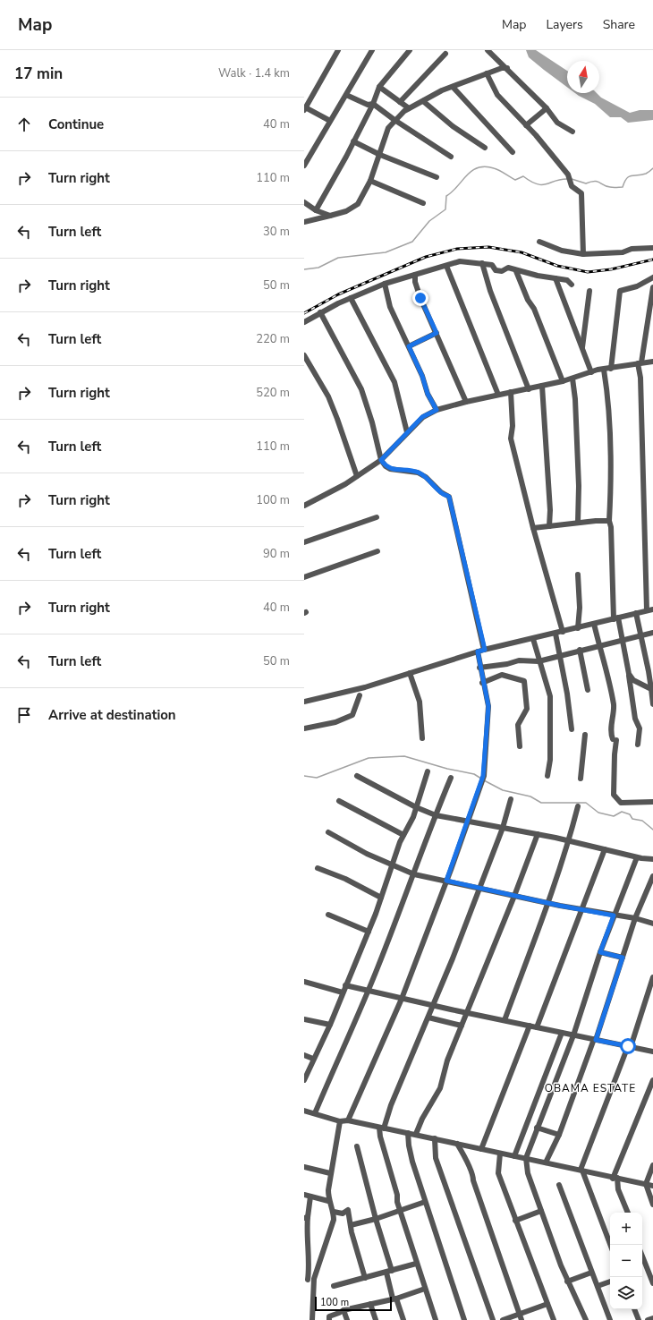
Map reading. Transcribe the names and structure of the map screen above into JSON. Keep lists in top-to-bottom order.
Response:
{
  "districts": ["OBAMA ESTATE"],
  "scale_bar": "100 m",
  "north": "top",
  "page": {
    "header": "Map",
    "nav": ["Map", "Layers", "Share"],
    "heading": ["17 min", "Walk · 1.4 km"],
    "list": [
      ["Continue", "40 m"],
      ["Turn right", "110 m"],
      ["Turn left", "30 m"],
      ["Turn right", "50 m"],
      ["Turn left", "220 m"],
      ["Turn right", "520 m"],
      ["Turn left", "110 m"],
      ["Turn right", "100 m"],
      ["Turn left", "90 m"],
      ["Turn right", "40 m"],
      ["Turn left", "50 m"],
      "Arrive at destination"
    ],
    "map_buttons": ["+", "−"],
    "scale": "100 m"
  }
}
